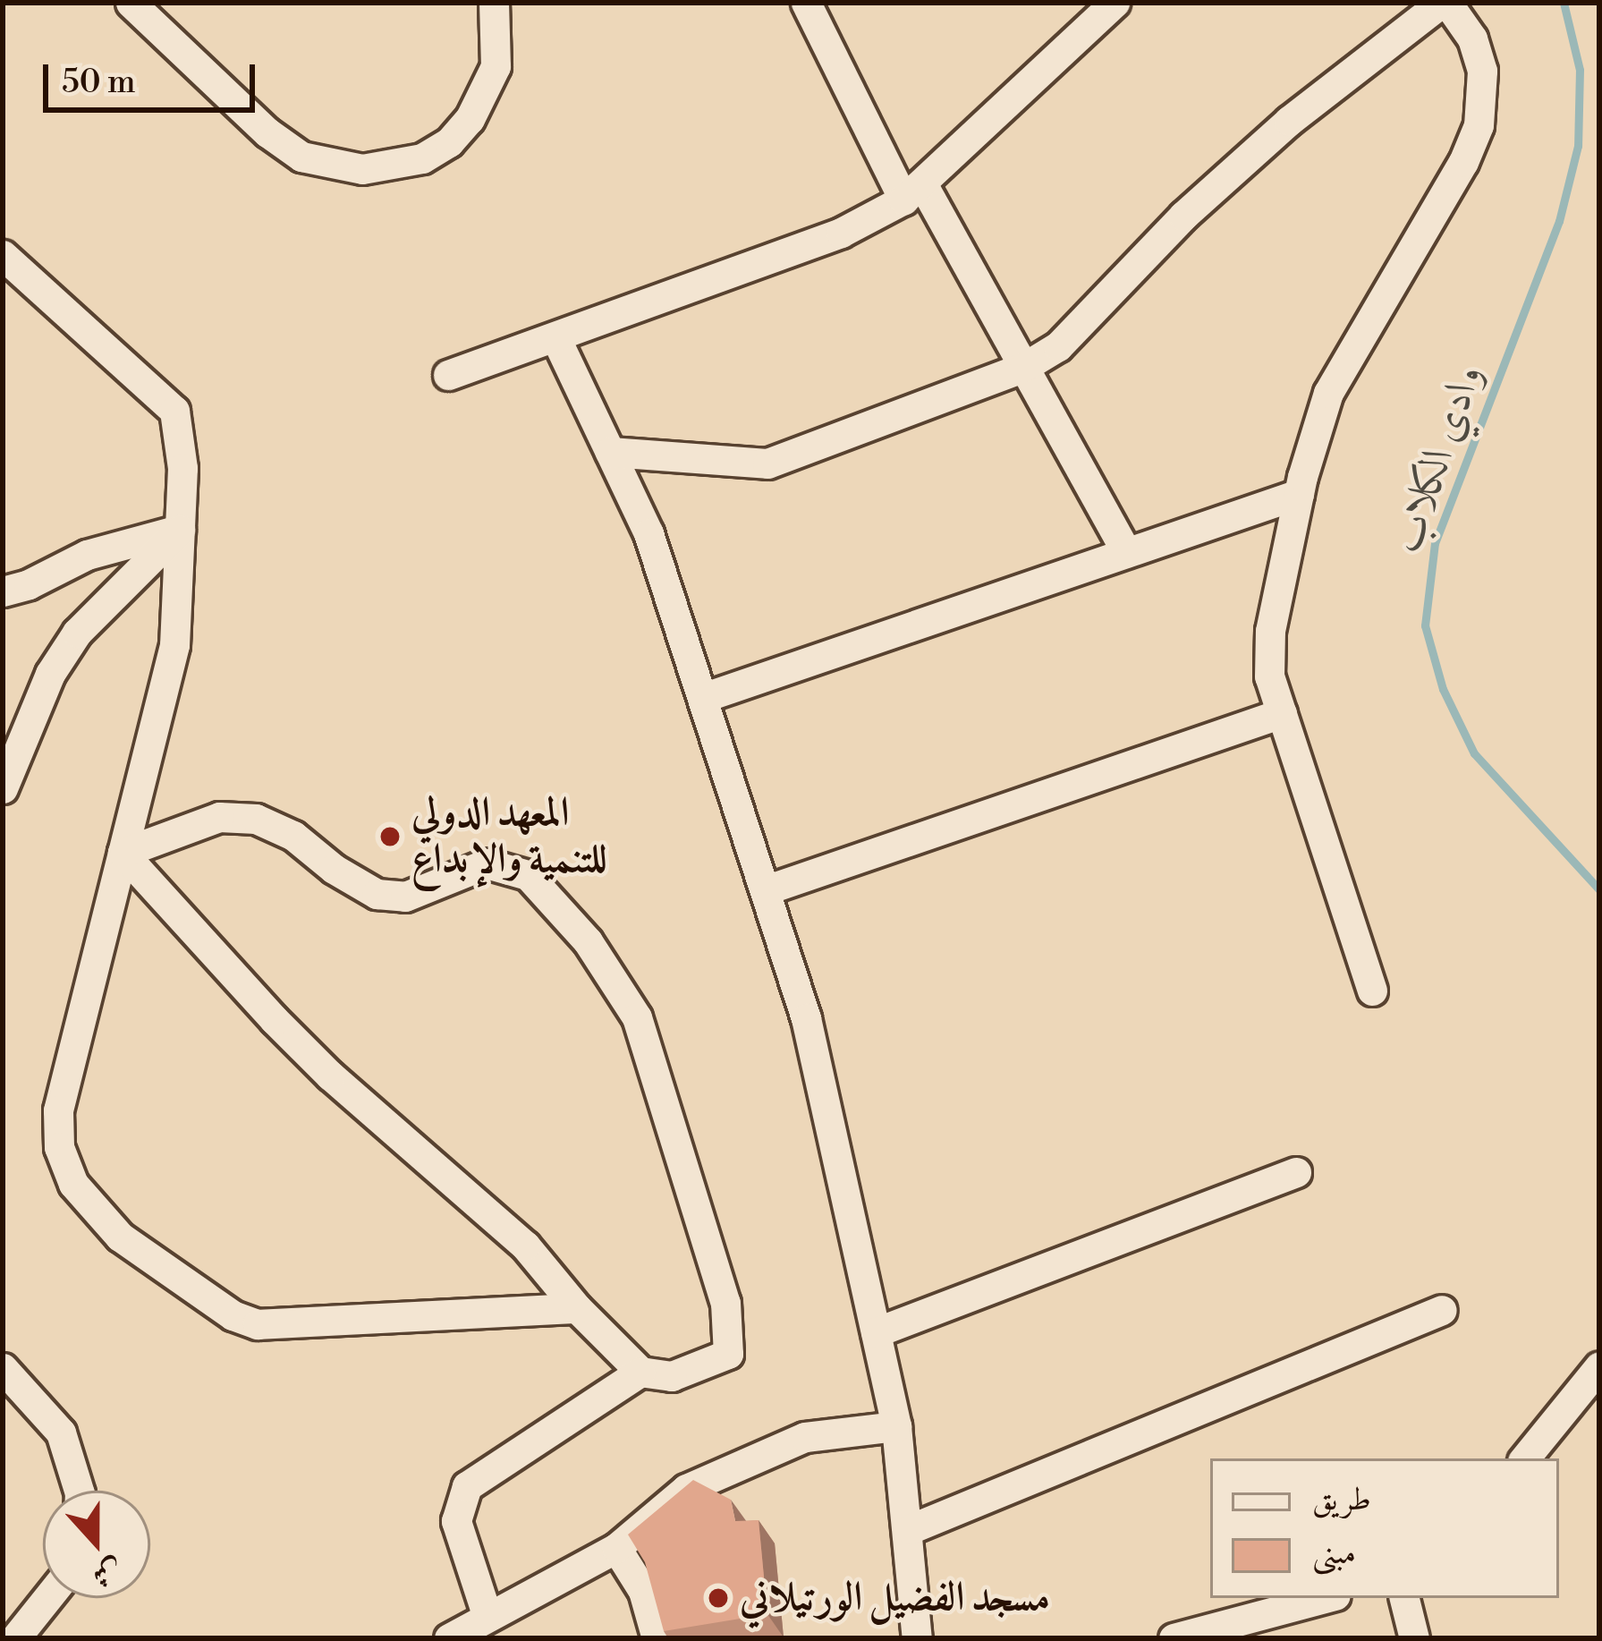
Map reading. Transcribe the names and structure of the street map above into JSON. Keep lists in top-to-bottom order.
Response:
{
  "water": ["وادي الكلاب"],
  "places": ["المعهد الدولي للتنمية والإبداع", "مسجد الفضيل الورتيلاني"],
  "legend": ["طريق", "مبنى"],
  "scale_bar": "50 m",
  "north": "bottom"
}
